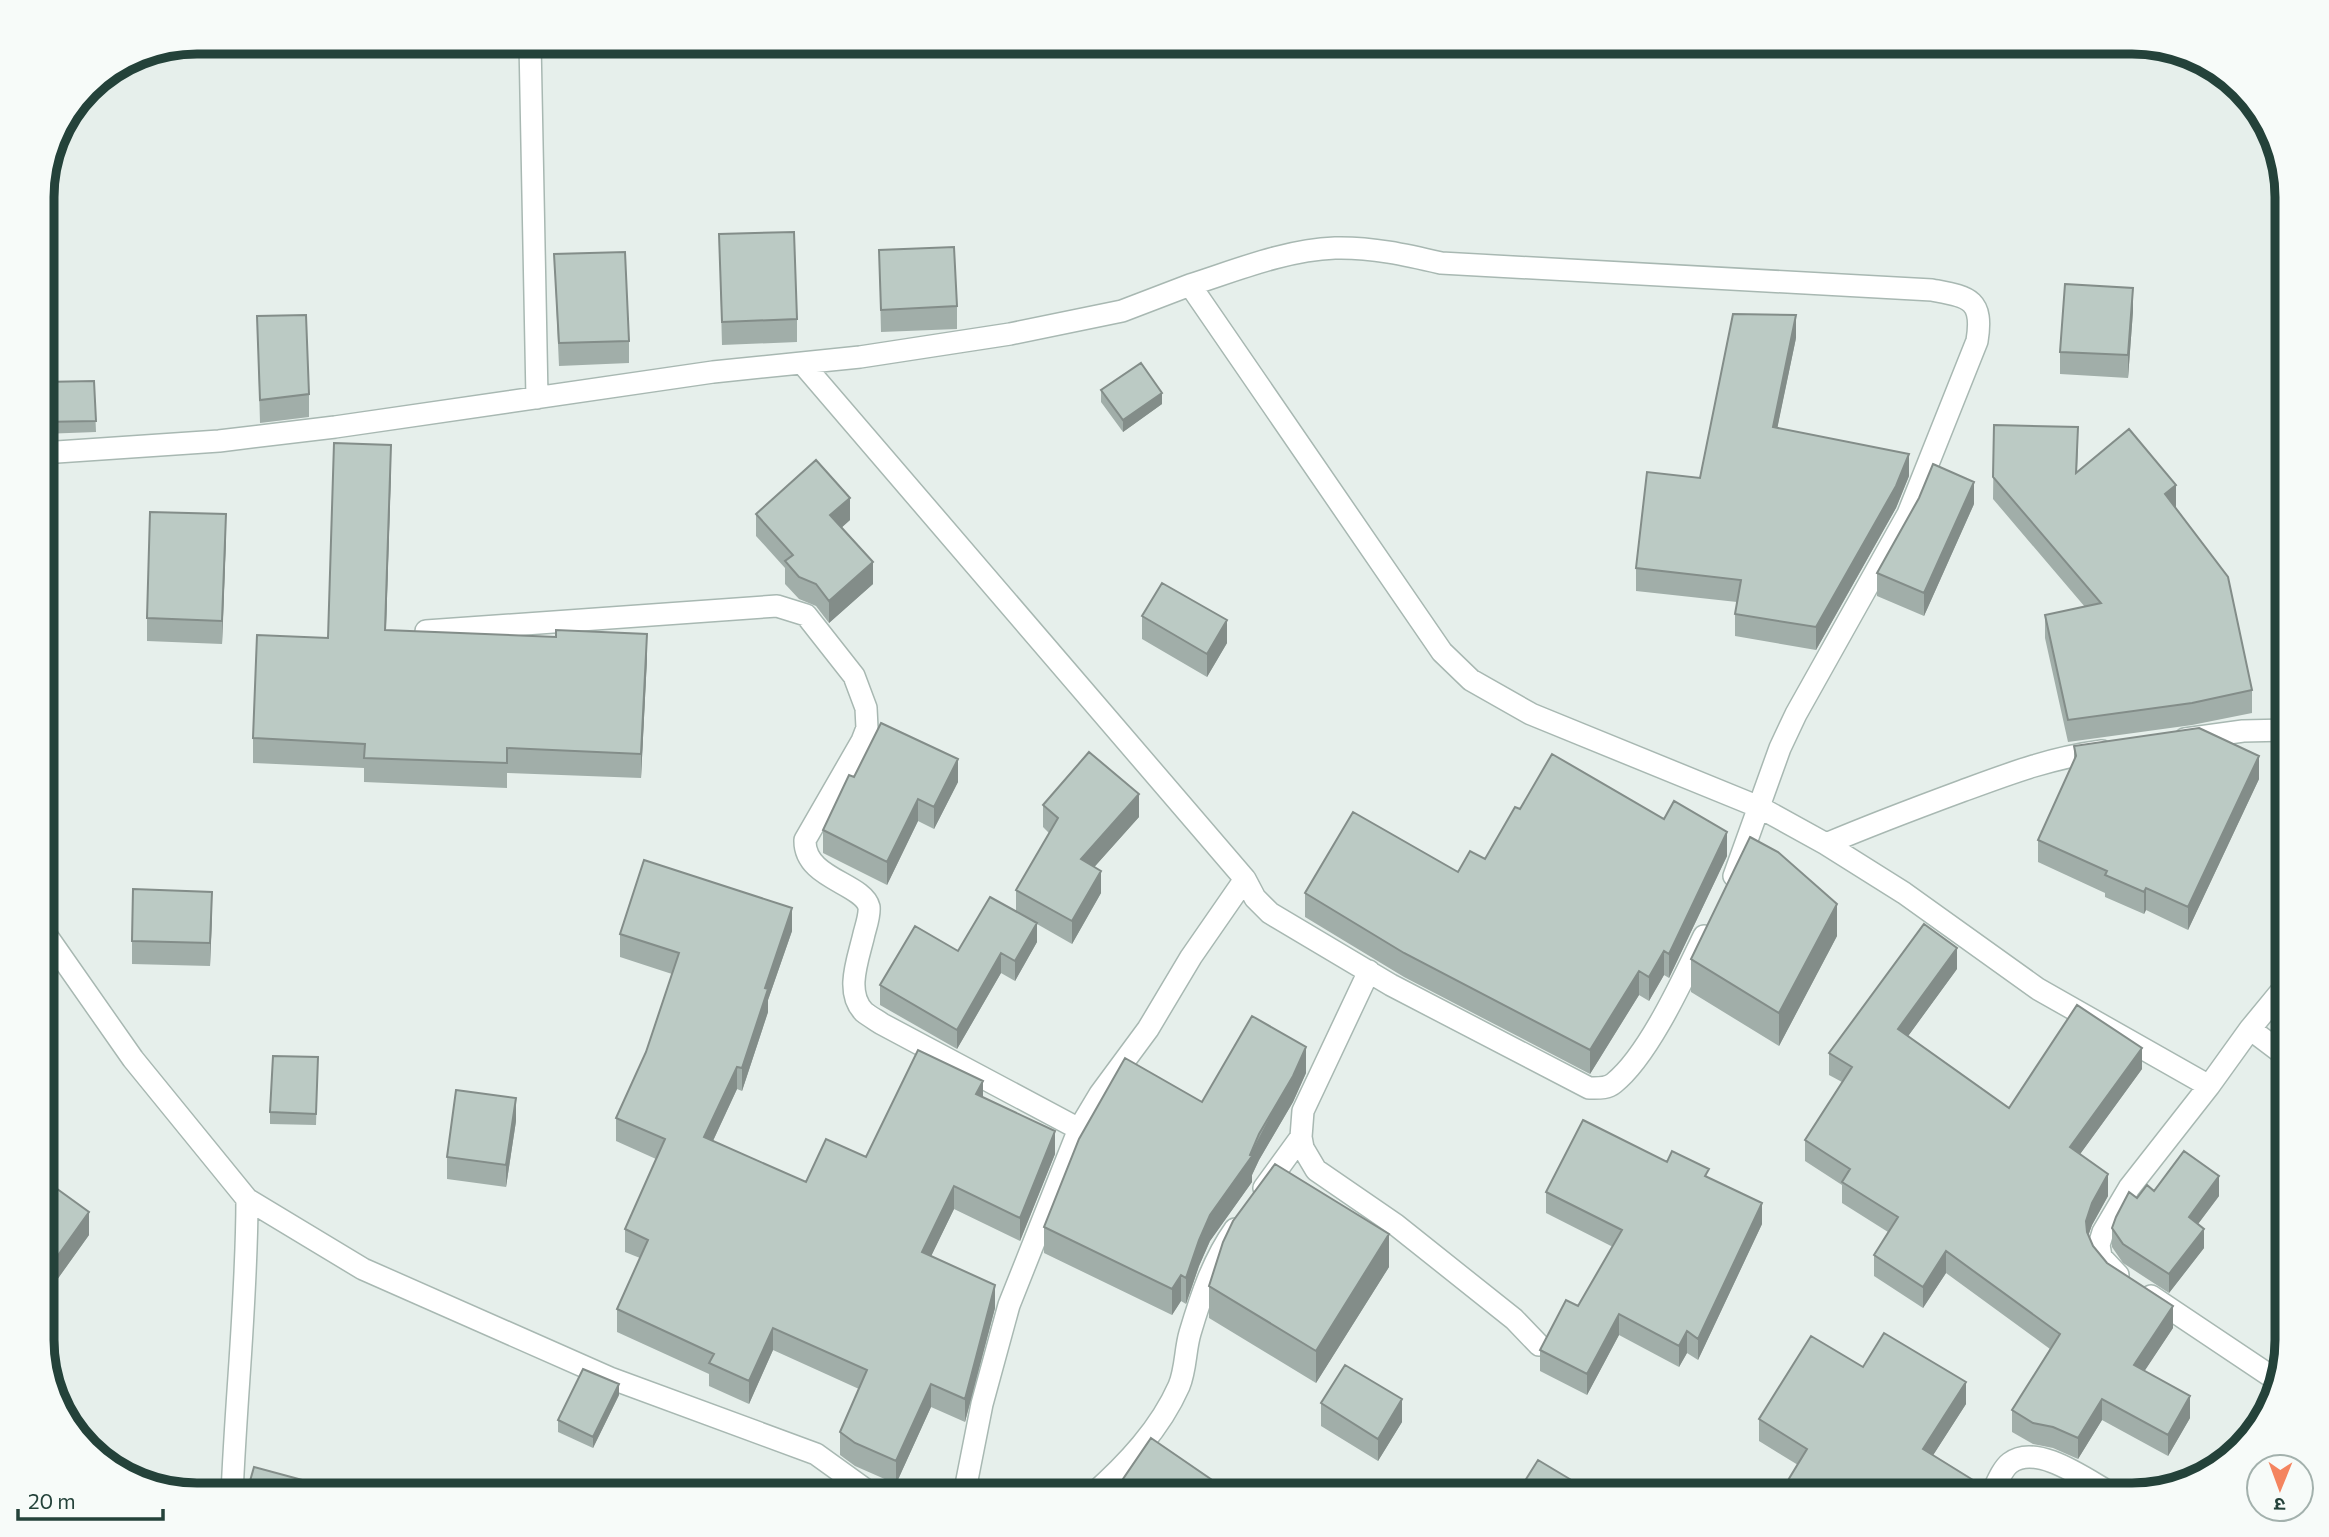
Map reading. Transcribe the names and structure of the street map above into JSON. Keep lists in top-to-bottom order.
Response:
{
  "scale_bar": "20 m",
  "north": "bottom"
}
